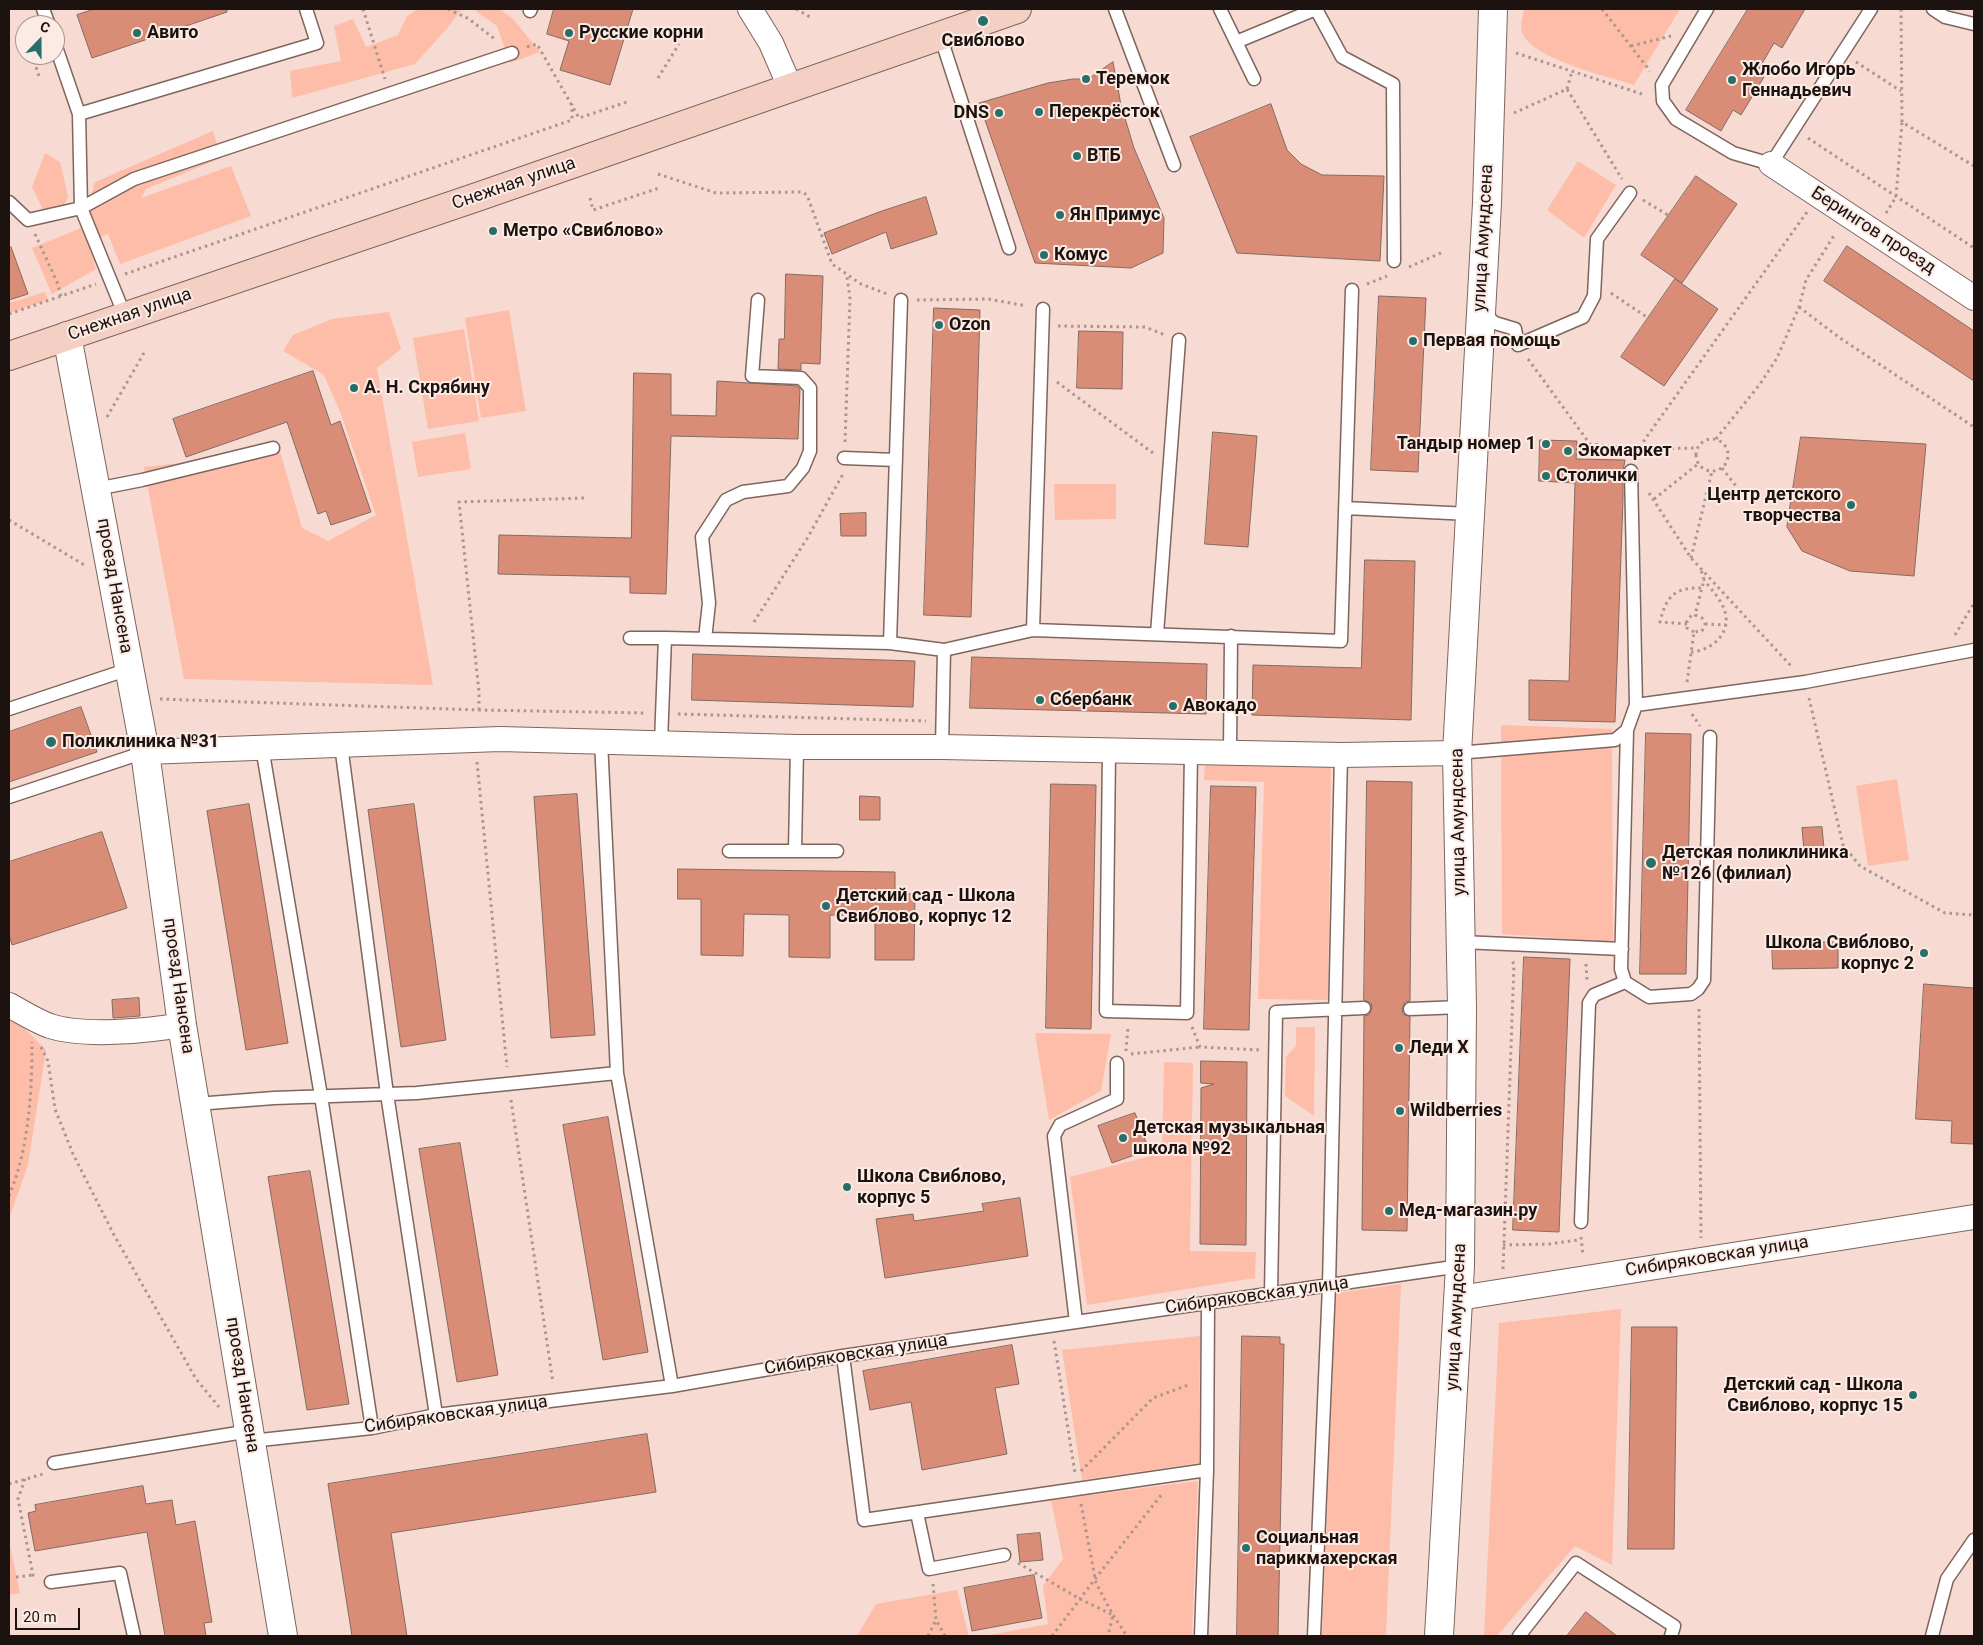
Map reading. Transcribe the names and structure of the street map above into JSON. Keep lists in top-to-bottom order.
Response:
{
  "streets": {
    "main road": ["Снежная улица"],
    "street": [
      "Берингов проезд",
      "улица Амундсена",
      "проезд Нансена",
      "Сибиряковская улица"
    ]
  },
  "crossings": [
    ["Снежная улица", "проезд Нансена"],
    ["улица Амундсена", "Сибиряковская улица"],
    ["проезд Нансена", "Сибиряковская улица"]
  ],
  "places": [
    "Свиблово",
    "Авито",
    "Русские корни",
    "Теремок",
    "Жлобо Игорь Геннадьевич",
    "Перекрёсток",
    "DNS",
    "ВТБ",
    "Ян Примус",
    "Метро «Свиблово»",
    "Комус",
    "Ozon",
    "Первая помощь",
    "А. Н. Скрябину",
    "Тандыр номер 1",
    "Экомаркет",
    "Столички",
    "Центр детского творчества",
    "Сбербанк",
    "Авокадо",
    "Поликлиника №31",
    "Детская поликлиника №126 (филиал)",
    "Детский сад - Школа Свиблово, корпус 12",
    "Школа Свиблово, корпус 2",
    "Леди Х",
    "Wildberries",
    "Детская музыкальная школа №92",
    "Школа Свиблово, корпус 5",
    "Мед-магазин.ру",
    "Детский сад - Школа Свиблово, корпус 15",
    "Социальная парикмахерская"
  ],
  "scale_bar": "20 m",
  "north": "top"
}
